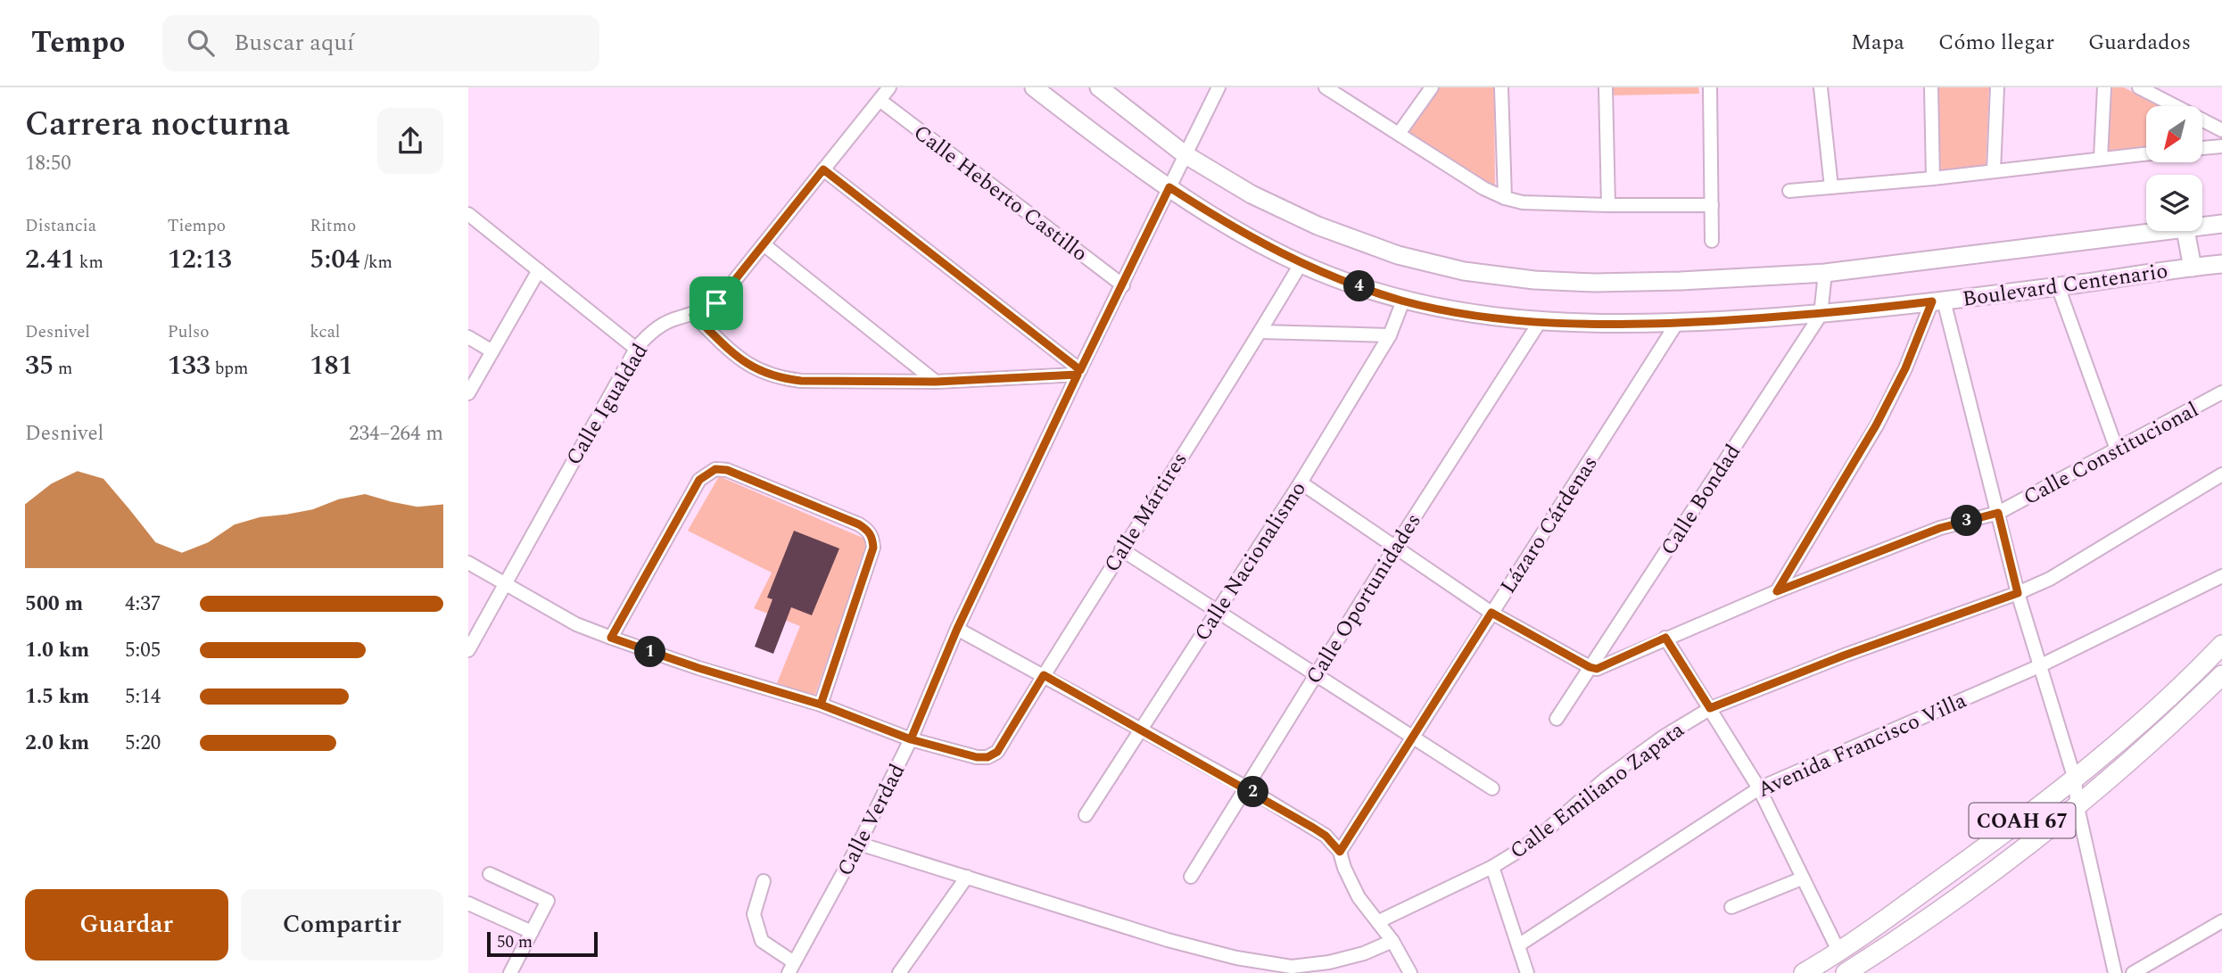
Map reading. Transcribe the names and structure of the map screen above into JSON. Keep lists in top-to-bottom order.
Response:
{
  "streets": {
    "main road": ["Boulevard Centenario", "COAH 67"],
    "street": [
      "Calle Heberto Castillo",
      "Calle Igualdad",
      "Calle Constitucional",
      "Calle Bondad",
      "Calle Mártires",
      "Lázaro Cárdenas",
      "Calle Nacionalismo",
      "Calle Oportunidades",
      "Avenida Francisco Villa",
      "Calle Emiliano Zapata",
      "Calle Verdad"
    ]
  },
  "crossings": [
    ["Calle Heberto Castillo", "Calle Igualdad"],
    ["Calle Heberto Castillo", "Calle Verdad"],
    ["Boulevard Centenario", "Calle Bondad"],
    ["Boulevard Centenario", "Calle Mártires"],
    ["Boulevard Centenario", "Lázaro Cárdenas"],
    ["Boulevard Centenario", "Calle Nacionalismo"],
    ["Boulevard Centenario", "Calle Oportunidades"],
    ["Boulevard Centenario", "Calle Verdad"],
    ["Calle Constitucional", "Calle Bondad"],
    ["Calle Mártires", "Calle Verdad"]
  ],
  "scale_bar": "50 m",
  "north": "bottom left",
  "page": {
    "header": "Tempo",
    "search": "Buscar aquí",
    "nav": ["Mapa", "Cómo llegar", "Guardados"],
    "heading": ["Carrera nocturna", "18:50"],
    "stats": [
      ["Distancia", "2.41 km"],
      ["Tiempo", "12:13"],
      ["Ritmo", "5:04 /km"],
      ["Desnivel", "35 m"],
      ["Pulso", "133 bpm"],
      ["kcal", "181"]
    ],
    "pins": [
      "4",
      "3",
      "1",
      "2"
    ],
    "chart": ["Desnivel", "234–264 m"],
    "list": [
      {
        "name": "500 m",
        "note": "4:37"
      },
      {
        "name": "1.0 km",
        "note": "5:05"
      },
      {
        "name": "1.5 km",
        "note": "5:14"
      },
      {
        "name": "2.0 km",
        "note": "5:20"
      }
    ],
    "buttons": ["Guardar", "Compartir"],
    "scale": "50 m"
  }
}
